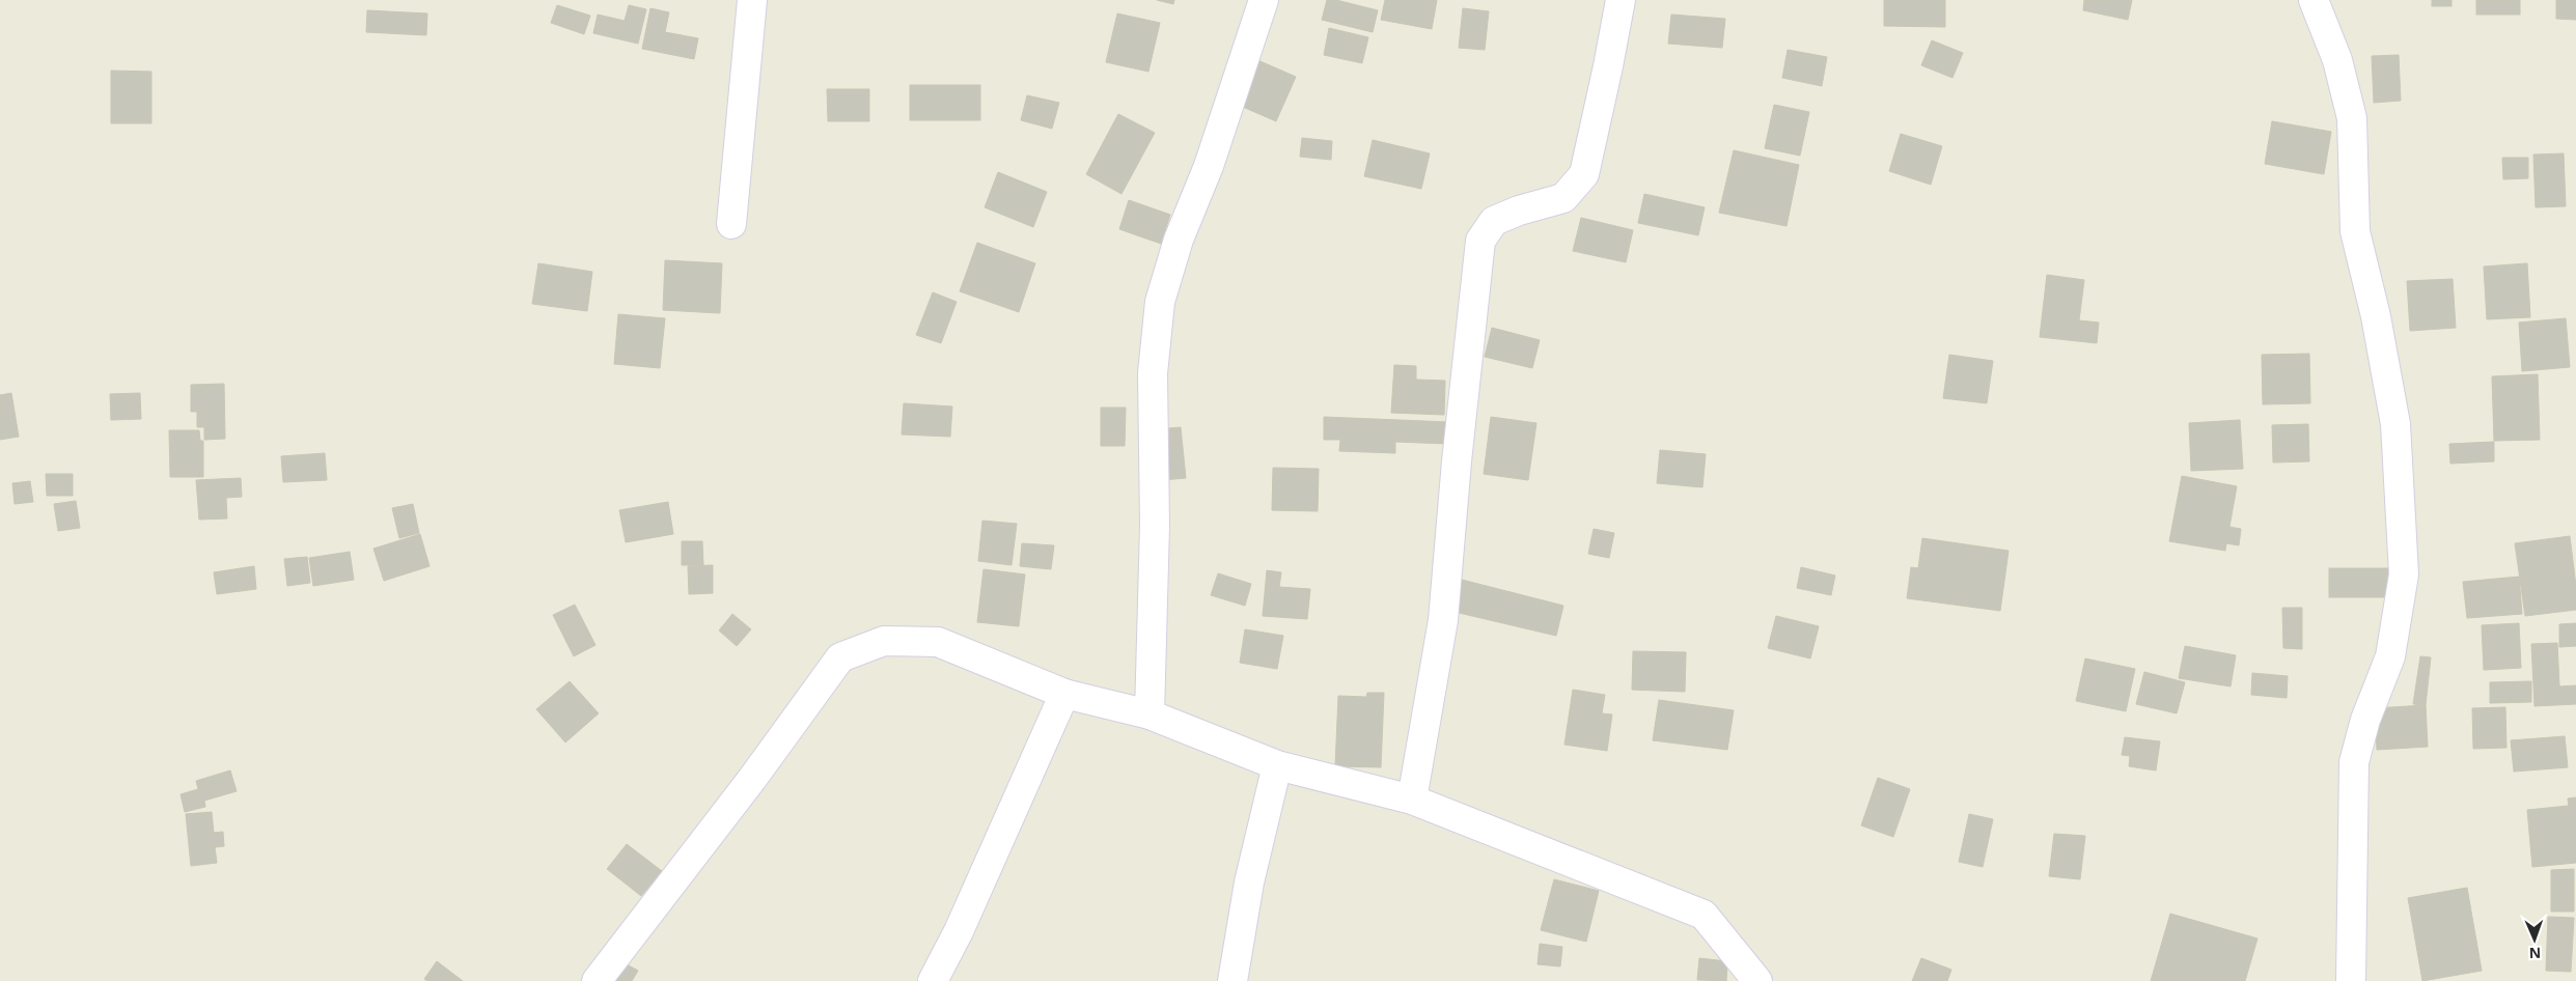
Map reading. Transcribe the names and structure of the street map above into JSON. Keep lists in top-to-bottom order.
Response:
{
  "north": "bottom"
}
